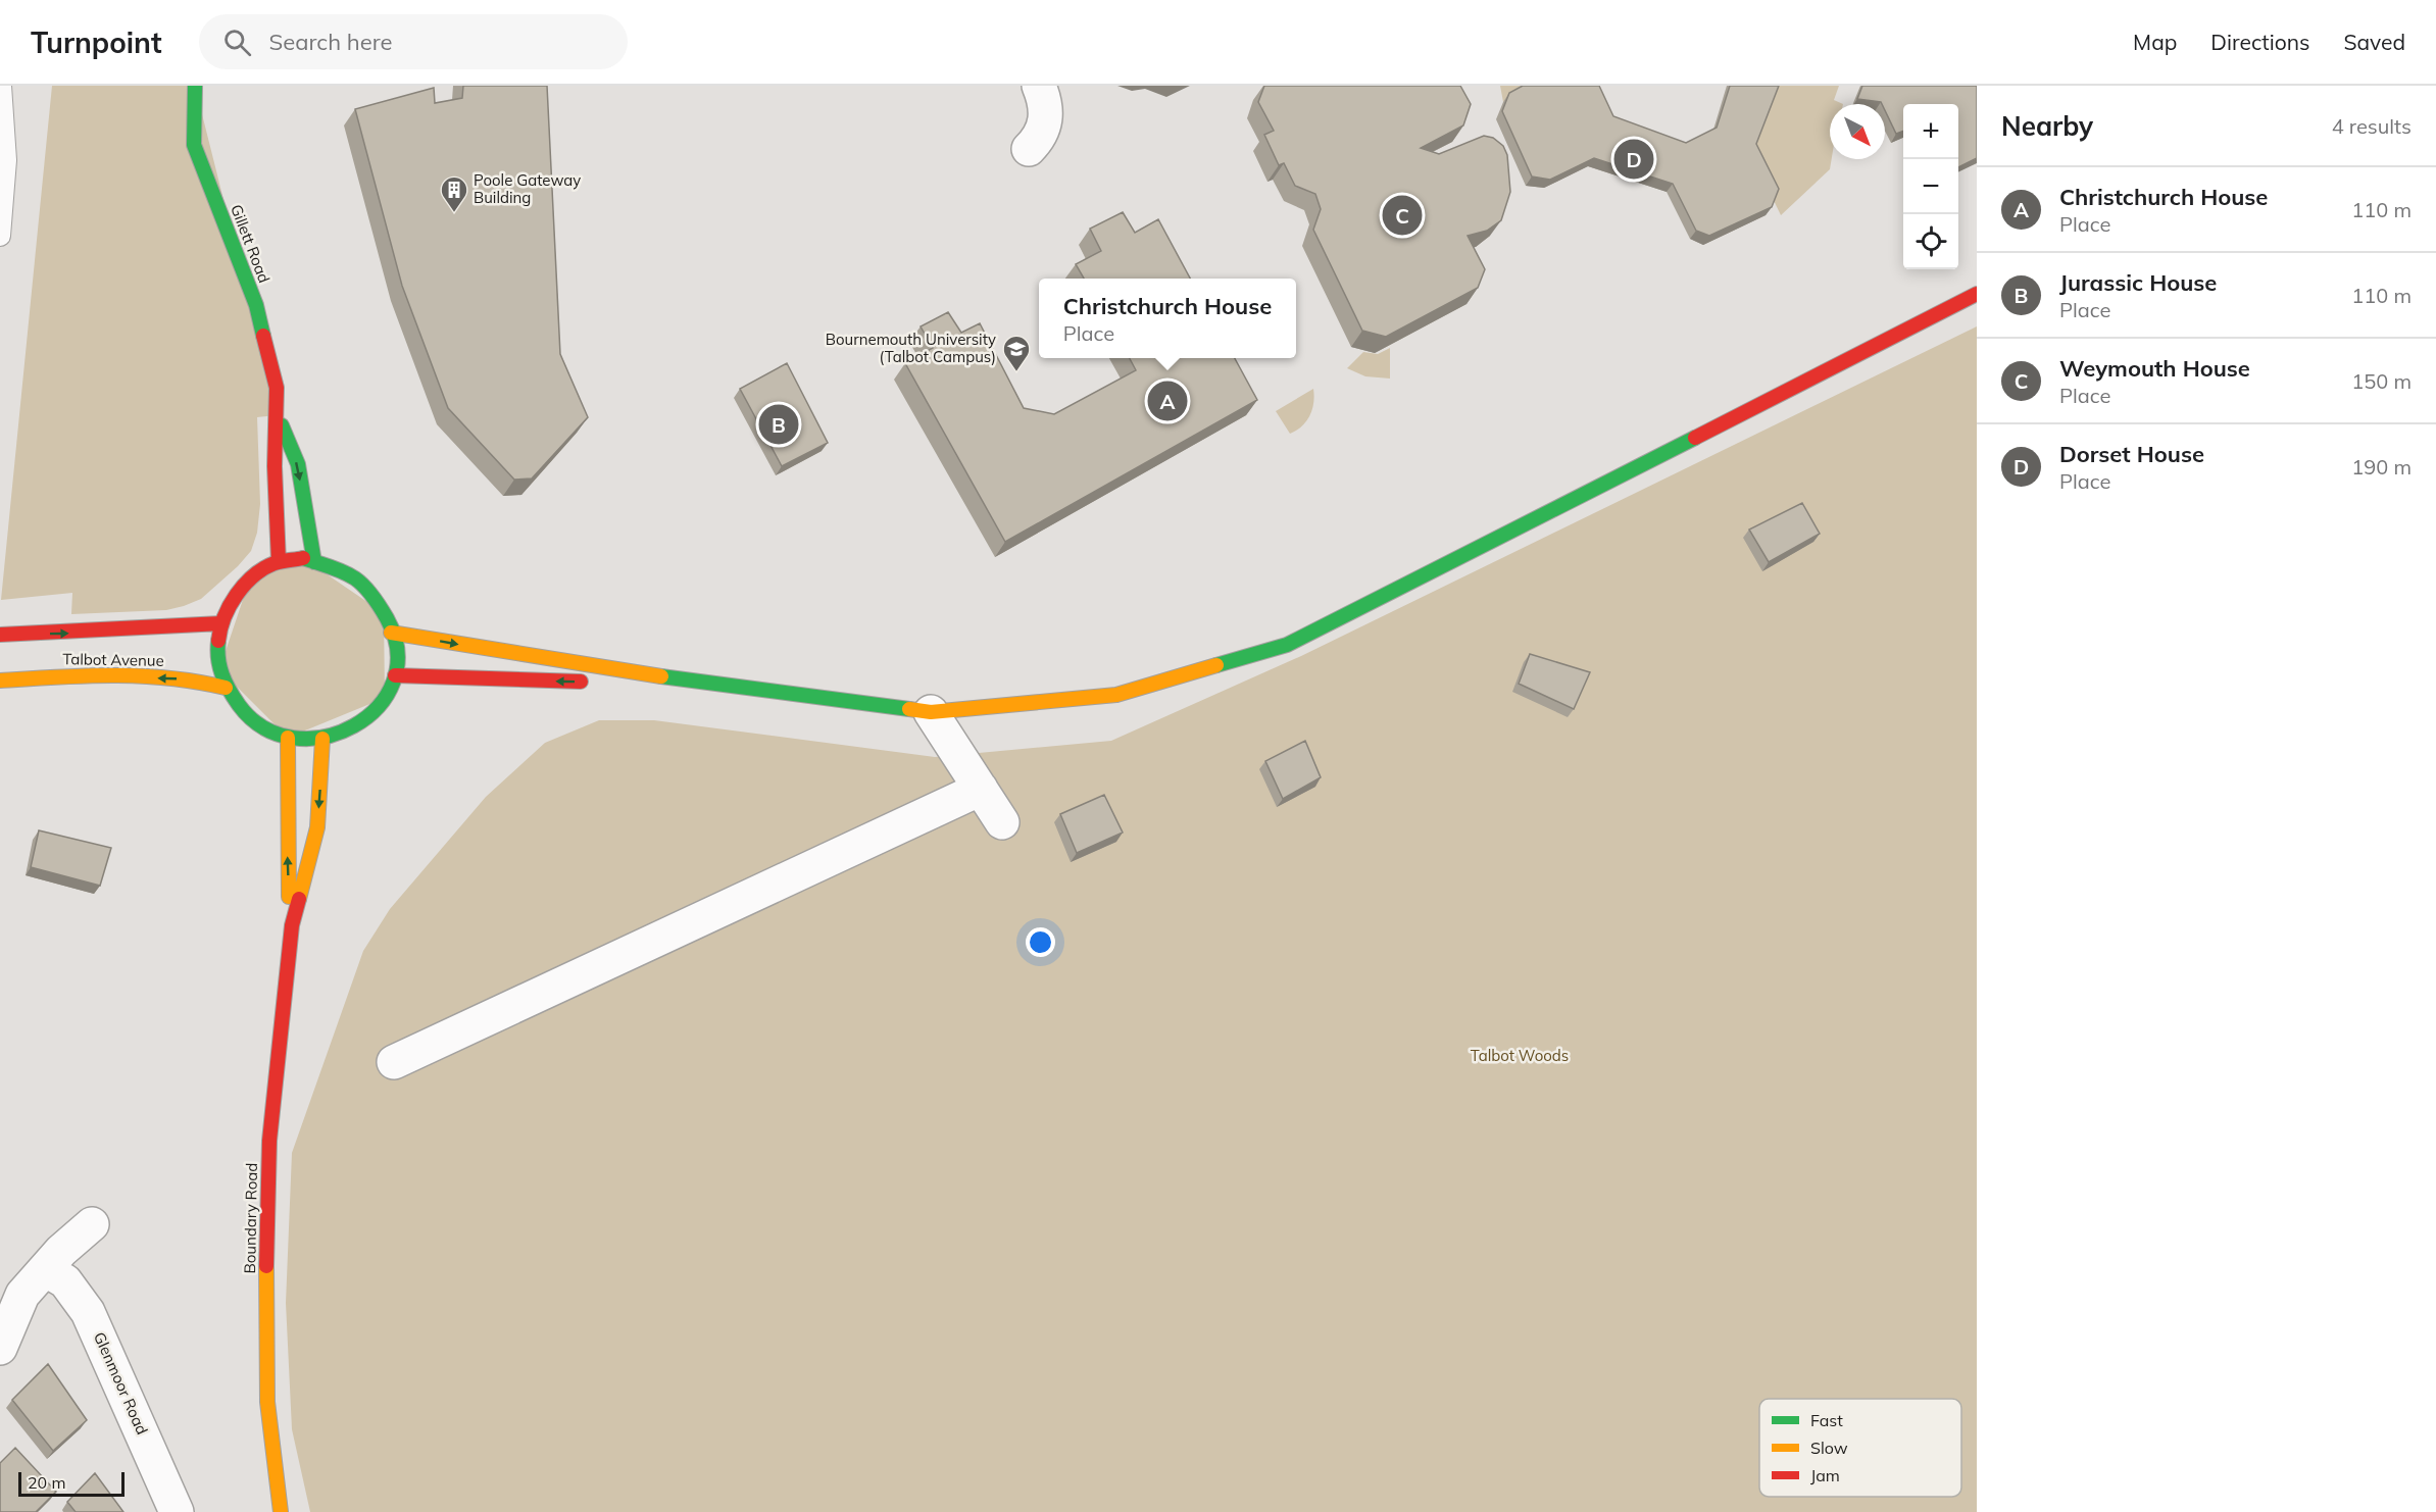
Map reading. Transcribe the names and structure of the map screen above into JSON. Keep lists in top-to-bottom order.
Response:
{
  "streets": {
    "main road": ["Gillett Road", "Talbot Avenue", "Boundary Road"],
    "street": ["Glenmoor Road"]
  },
  "crossings": [
    ["Gillett Road", "Talbot Avenue"],
    ["Gillett Road", "Boundary Road"],
    ["Talbot Avenue", "Boundary Road"]
  ],
  "parks": ["Talbot Woods"],
  "places": {
    "building": ["Poole Gateway Building"],
    "school or university": ["Bournemouth University (Talbot Campus)"]
  },
  "legend": ["Fast", "Slow", "Jam"],
  "scale_bar": "20 m",
  "north": "bottom right",
  "page": {
    "header": "Turnpoint",
    "search": "Search here",
    "nav": ["Map", "Directions", "Saved"],
    "heading": ["Nearby", "4 results"],
    "map_buttons": ["+", "−"],
    "pins": [
      "D",
      "C",
      "A",
      "B"
    ],
    "list": [
      {
        "mark": "A",
        "name": "Christchurch House",
        "note": "Place",
        "value": "110 m"
      },
      {
        "mark": "B",
        "name": "Jurassic House",
        "note": "Place",
        "value": "110 m"
      },
      {
        "mark": "C",
        "name": "Weymouth House",
        "note": "Place",
        "value": "150 m"
      },
      {
        "mark": "D",
        "name": "Dorset House",
        "note": "Place",
        "value": "190 m"
      }
    ],
    "popup": ["Christchurch House", "Place"],
    "scale": "20 m"
  }
}
